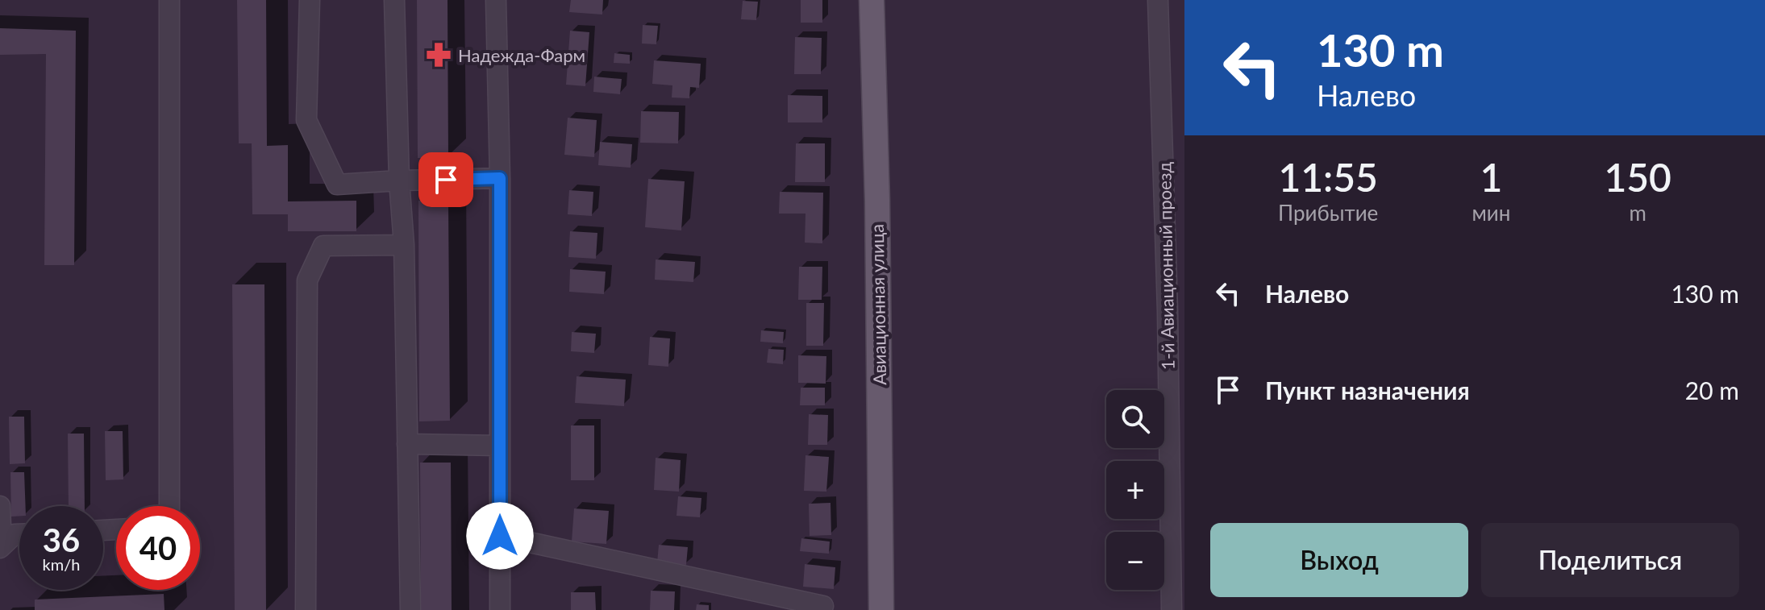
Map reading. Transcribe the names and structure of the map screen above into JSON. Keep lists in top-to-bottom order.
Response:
{
  "streets": {
    "main road": ["Авиационная улица"],
    "street": ["1-й Авиационный проезд"]
  },
  "places": {
    "pharmacy": ["Надежда-Фарм"]
  },
  "page": {
    "turn": ["130 m", "Налево"],
    "eta": [
      "11:55",
      "Прибытие",
      "1",
      "мин",
      "150",
      "m"
    ],
    "list": [
      {
        "name": "Налево",
        "value": "130 m"
      },
      {
        "name": "Пункт назначения",
        "value": "20 m"
      }
    ],
    "map_buttons": ["+", "−"],
    "speed": "36 km/h",
    "limit": "40",
    "buttons": ["Выход", "Поделиться"]
  }
}
